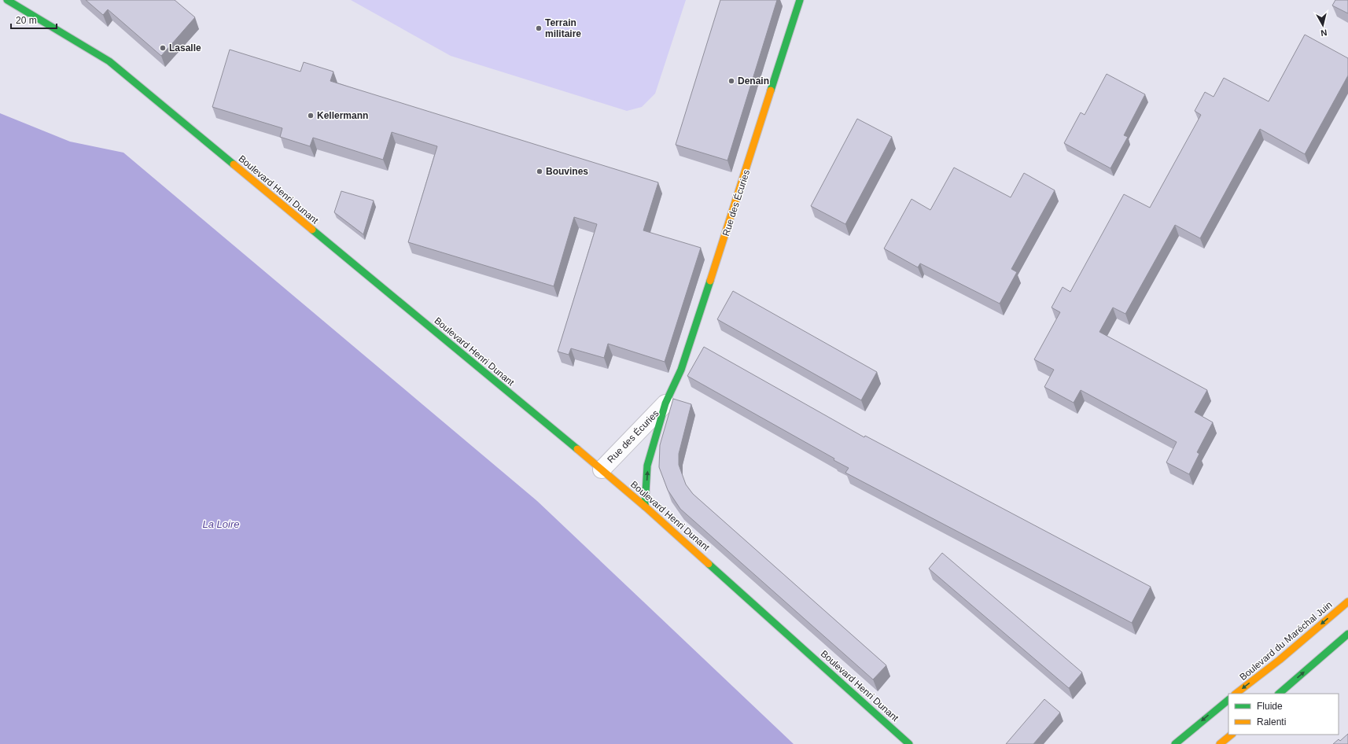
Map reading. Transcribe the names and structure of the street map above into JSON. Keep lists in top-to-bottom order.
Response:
{
  "streets": {
    "main road": ["Boulevard Henri Dunant", "Rue des Écuries", "Boulevard du Maréchal Juin"]
  },
  "crossings": [
    ["Boulevard Henri Dunant", "Rue des Écuries"]
  ],
  "water": ["La Loire"],
  "places": [
    "Terrain militaire",
    "Lasalle",
    "Denain",
    "Kellermann",
    "Bouvines"
  ],
  "legend": ["Fluide", "Ralenti"],
  "scale_bar": "20 m",
  "north": "bottom"
}
